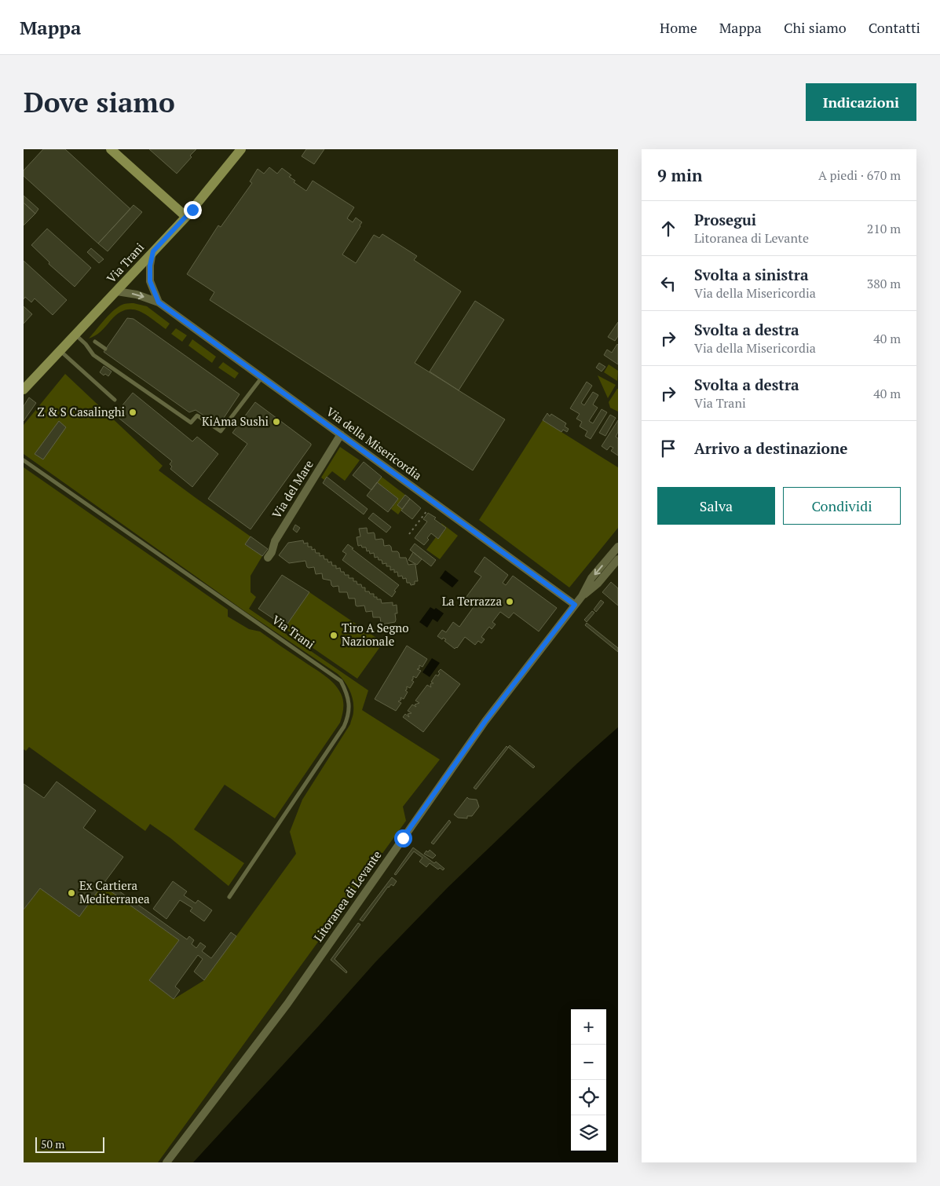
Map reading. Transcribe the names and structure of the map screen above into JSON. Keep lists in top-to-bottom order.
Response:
{
  "streets": {
    "main road": ["Via Trani"],
    "street": ["Via della Misericordia", "Via del Mare", "Litoranea di Levante"]
  },
  "crossings": [
    ["Via Trani", "Via della Misericordia"],
    ["Via della Misericordia", "Via del Mare"],
    ["Via della Misericordia", "Litoranea di Levante"]
  ],
  "places": [
    "Z & S Casalinghi",
    "KiAma Sushi",
    "La Terrazza",
    "Tiro A Segno Nazionale",
    "Ex Cartiera Mediterranea"
  ],
  "scale_bar": "50 m",
  "page": {
    "header": "Mappa",
    "nav": [
      "Home",
      "Mappa",
      "Chi siamo",
      "Contatti"
    ],
    "buttons": [
      "Indicazioni",
      ["Salva", "Condividi"]
    ],
    "title": "Dove siamo",
    "heading": ["9 min", "A piedi · 670 m"],
    "list": [
      ["Prosegui", "Litoranea di Levante", "210 m"],
      ["Svolta a sinistra", "Via della Misericordia", "380 m"],
      ["Svolta a destra", "Via della Misericordia", "40 m"],
      ["Svolta a destra", "Via Trani", "40 m"],
      "Arrivo a destinazione"
    ],
    "map_buttons": ["+", "−"],
    "scale": "50 m"
  }
}
